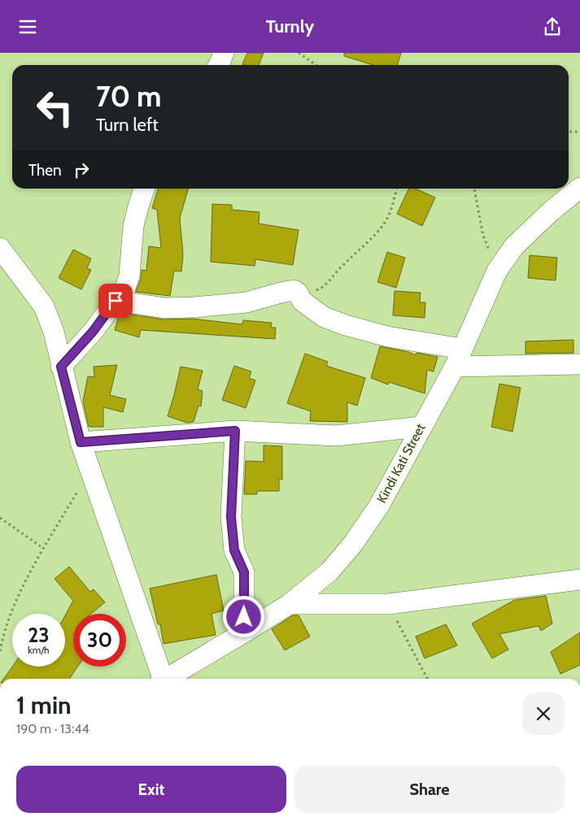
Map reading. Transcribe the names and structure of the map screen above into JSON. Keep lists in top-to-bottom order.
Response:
{
  "streets": {
    "street": ["Kindi Kati Street"]
  },
  "page": {
    "header": "Turnly",
    "turn": ["70 m", "Turn left"],
    "then": "Then",
    "speed": "23 km/h",
    "limit": "30",
    "heading": ["1 min", "190 m · 13:44"],
    "buttons": ["Exit", "Share"]
  }
}
